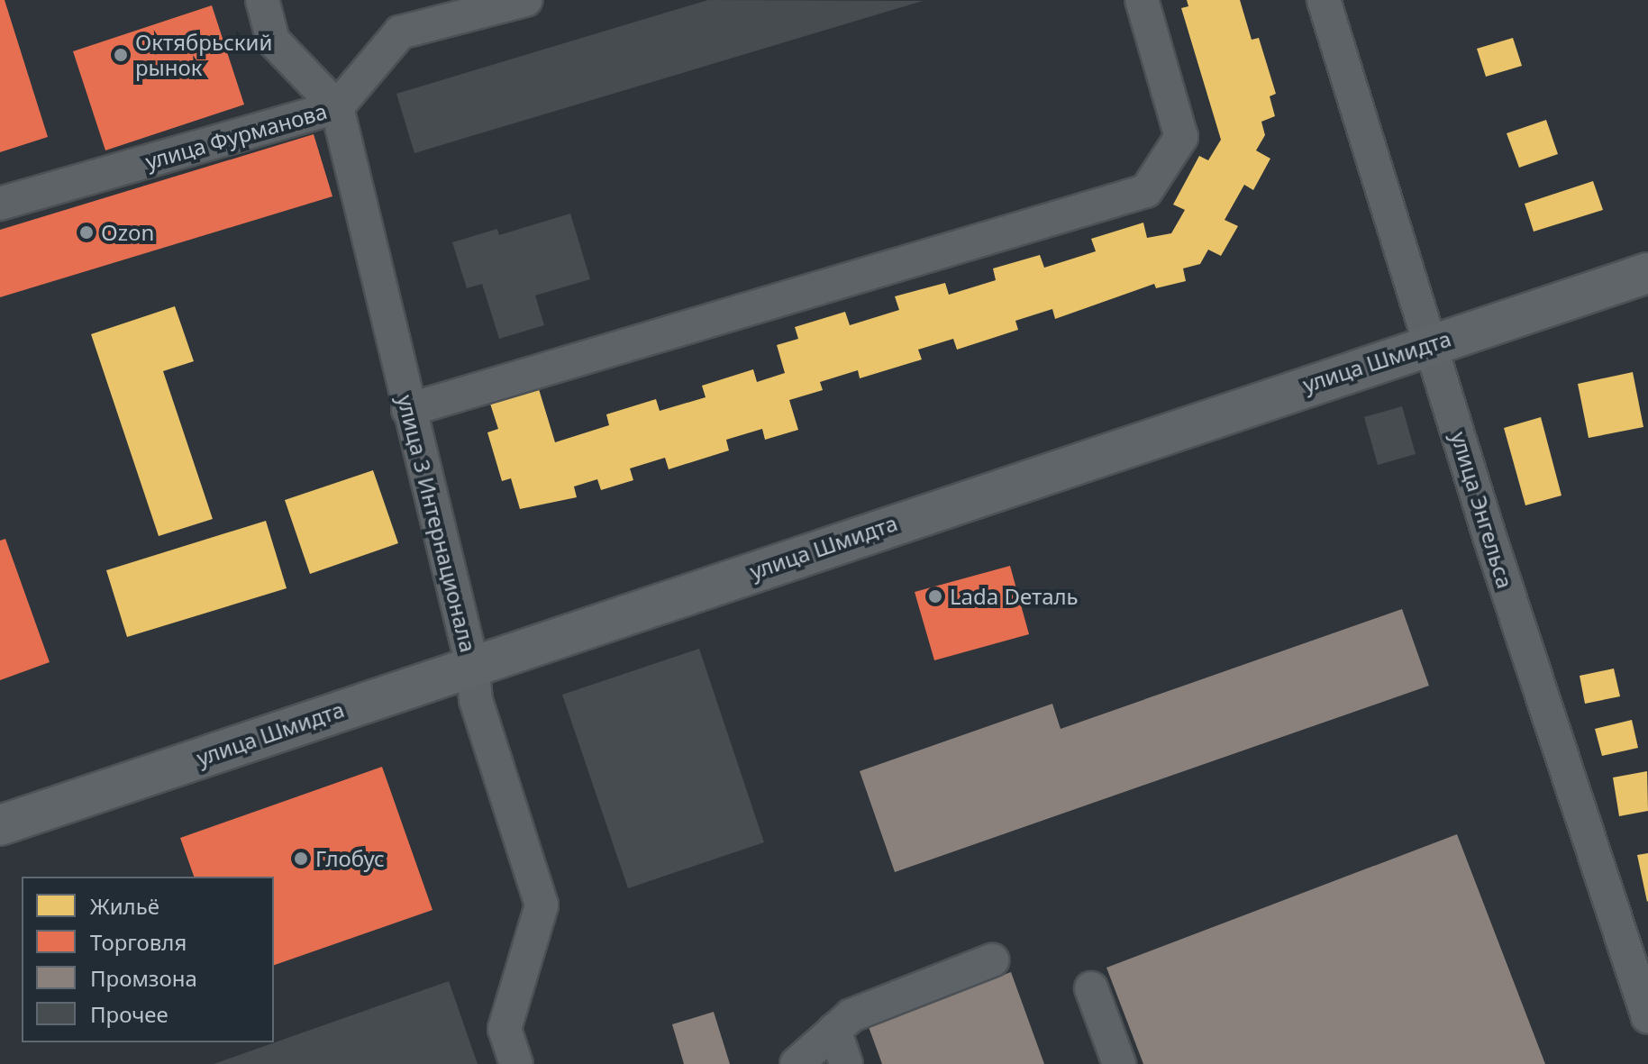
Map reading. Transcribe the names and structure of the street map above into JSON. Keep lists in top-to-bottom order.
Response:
{
  "streets": {
    "main road": ["улица Шмидта"],
    "street": ["улица Фурманова", "улица Энгельса", "улица 3 Интернационала"]
  },
  "crossings": [
    ["улица Фурманова", "улица 3 Интернационала"],
    ["улица Шмидта", "улица Энгельса"],
    ["улица Шмидта", "улица 3 Интернационала"]
  ],
  "places": [
    "Октябрьский рынок",
    "Ozon",
    "Lada Dеталь",
    "Глобус"
  ],
  "legend": [
    "Жильё",
    "Торговля",
    "Промзона",
    "Прочее"
  ]
}
